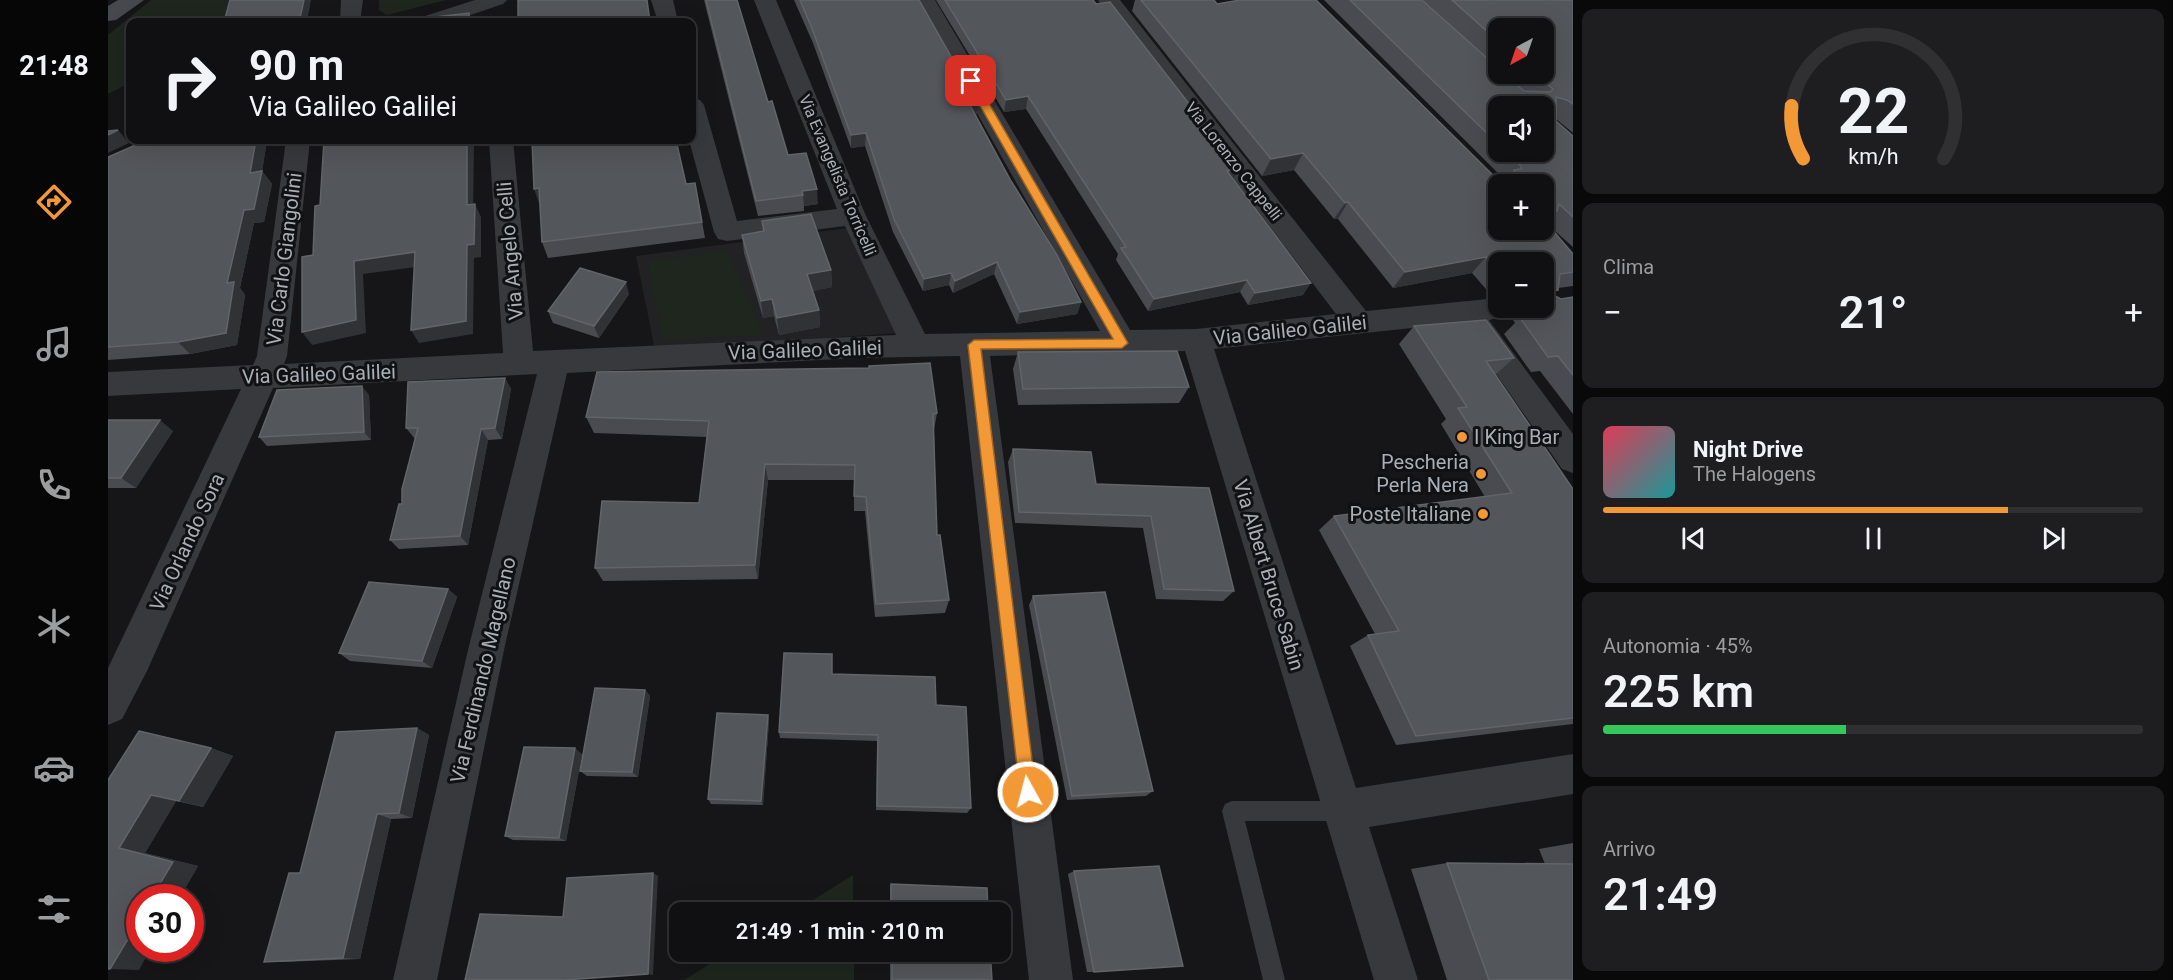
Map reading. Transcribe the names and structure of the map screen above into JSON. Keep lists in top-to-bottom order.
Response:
{
  "streets": {
    "street": [
      "Via Lorenzo Cappelli",
      "Via Evangelista Torricelli",
      "Via Angelo Celli",
      "Via Carlo Giangolini",
      "Via Galileo Galilei",
      "Via Orlando Sora",
      "Via Albert Bruce Sabin",
      "Via Ferdinando Magellano"
    ]
  },
  "crossings": [
    ["Via Lorenzo Cappelli", "Via Galileo Galilei"],
    ["Via Evangelista Torricelli", "Via Galileo Galilei"],
    ["Via Angelo Celli", "Via Galileo Galilei"],
    ["Via Angelo Celli", "Via Ferdinando Magellano"],
    ["Via Carlo Giangolini", "Via Galileo Galilei"],
    ["Via Carlo Giangolini", "Via Orlando Sora"],
    ["Via Galileo Galilei", "Via Orlando Sora"],
    ["Via Galileo Galilei", "Via Albert Bruce Sabin"],
    ["Via Galileo Galilei", "Via Ferdinando Magellano"]
  ],
  "places": ["I King Bar", "Pescheria Perla Nera", "Poste Italiane"],
  "north": "bottom left",
  "page": {
    "tabs": "21:48",
    "map_buttons": ["+", "−"],
    "turn": ["90 m", "Via Galileo Galilei"],
    "tile": [
      "Clima",
      ["Autonomia · 45%", "225 km"],
      ["Arrivo", "21:49"]
    ],
    "heat": ["−", "21°", "+"],
    "song": ["Night Drive", "The Halogens"],
    "limit": "30",
    "trip": "21:49 · 1 min · 210 m",
    "gauge": ["22", "km/h"]
  }
}
